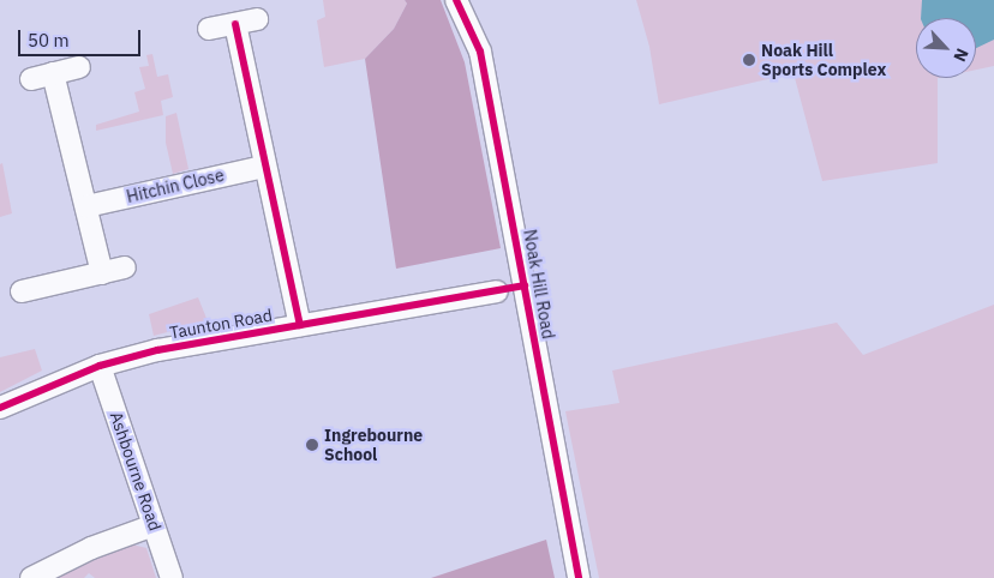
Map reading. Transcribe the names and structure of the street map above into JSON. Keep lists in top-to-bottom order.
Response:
{
  "streets": {
    "street": [
      "Hitchin Close",
      "Noak Hill Road",
      "Taunton Road",
      "Ashbourne Road"
    ]
  },
  "crossings": [
    ["Taunton Road", "Ashbourne Road"]
  ],
  "places": ["Noak Hill Sports Complex", "Ingrebourne School"],
  "scale_bar": "50 m",
  "north": "bottom right"
}
